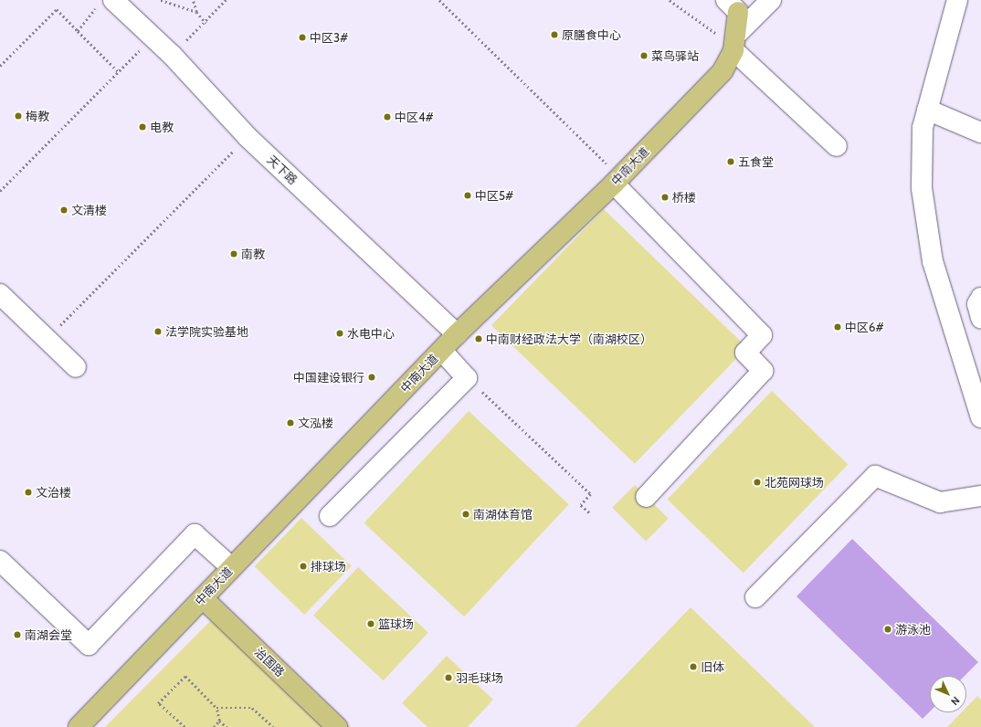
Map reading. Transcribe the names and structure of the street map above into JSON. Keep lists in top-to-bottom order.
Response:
{
  "streets": {
    "main road": ["中南大道", "治国路"],
    "street": ["天下路"]
  },
  "crossings": [
    ["中南大道", "天下路"],
    ["中南大道", "治国路"]
  ],
  "places": [
    "原膳食中心",
    "中区3#",
    "菜鸟驿站",
    "梅教",
    "中区4#",
    "电教",
    "五食堂",
    "中区5#",
    "桥楼",
    "文清楼",
    "南教",
    "中区6#",
    "法学院实验基地",
    "水电中心",
    "中南财经政法大学（南湖校区）",
    "中国建设银行",
    "文泓楼",
    "北苑网球场",
    "文治楼",
    "南湖体育馆",
    "排球场",
    "篮球场",
    "游泳池",
    "南湖会堂",
    "旧体",
    "羽毛球场"
  ],
  "north": "bottom right"
}
